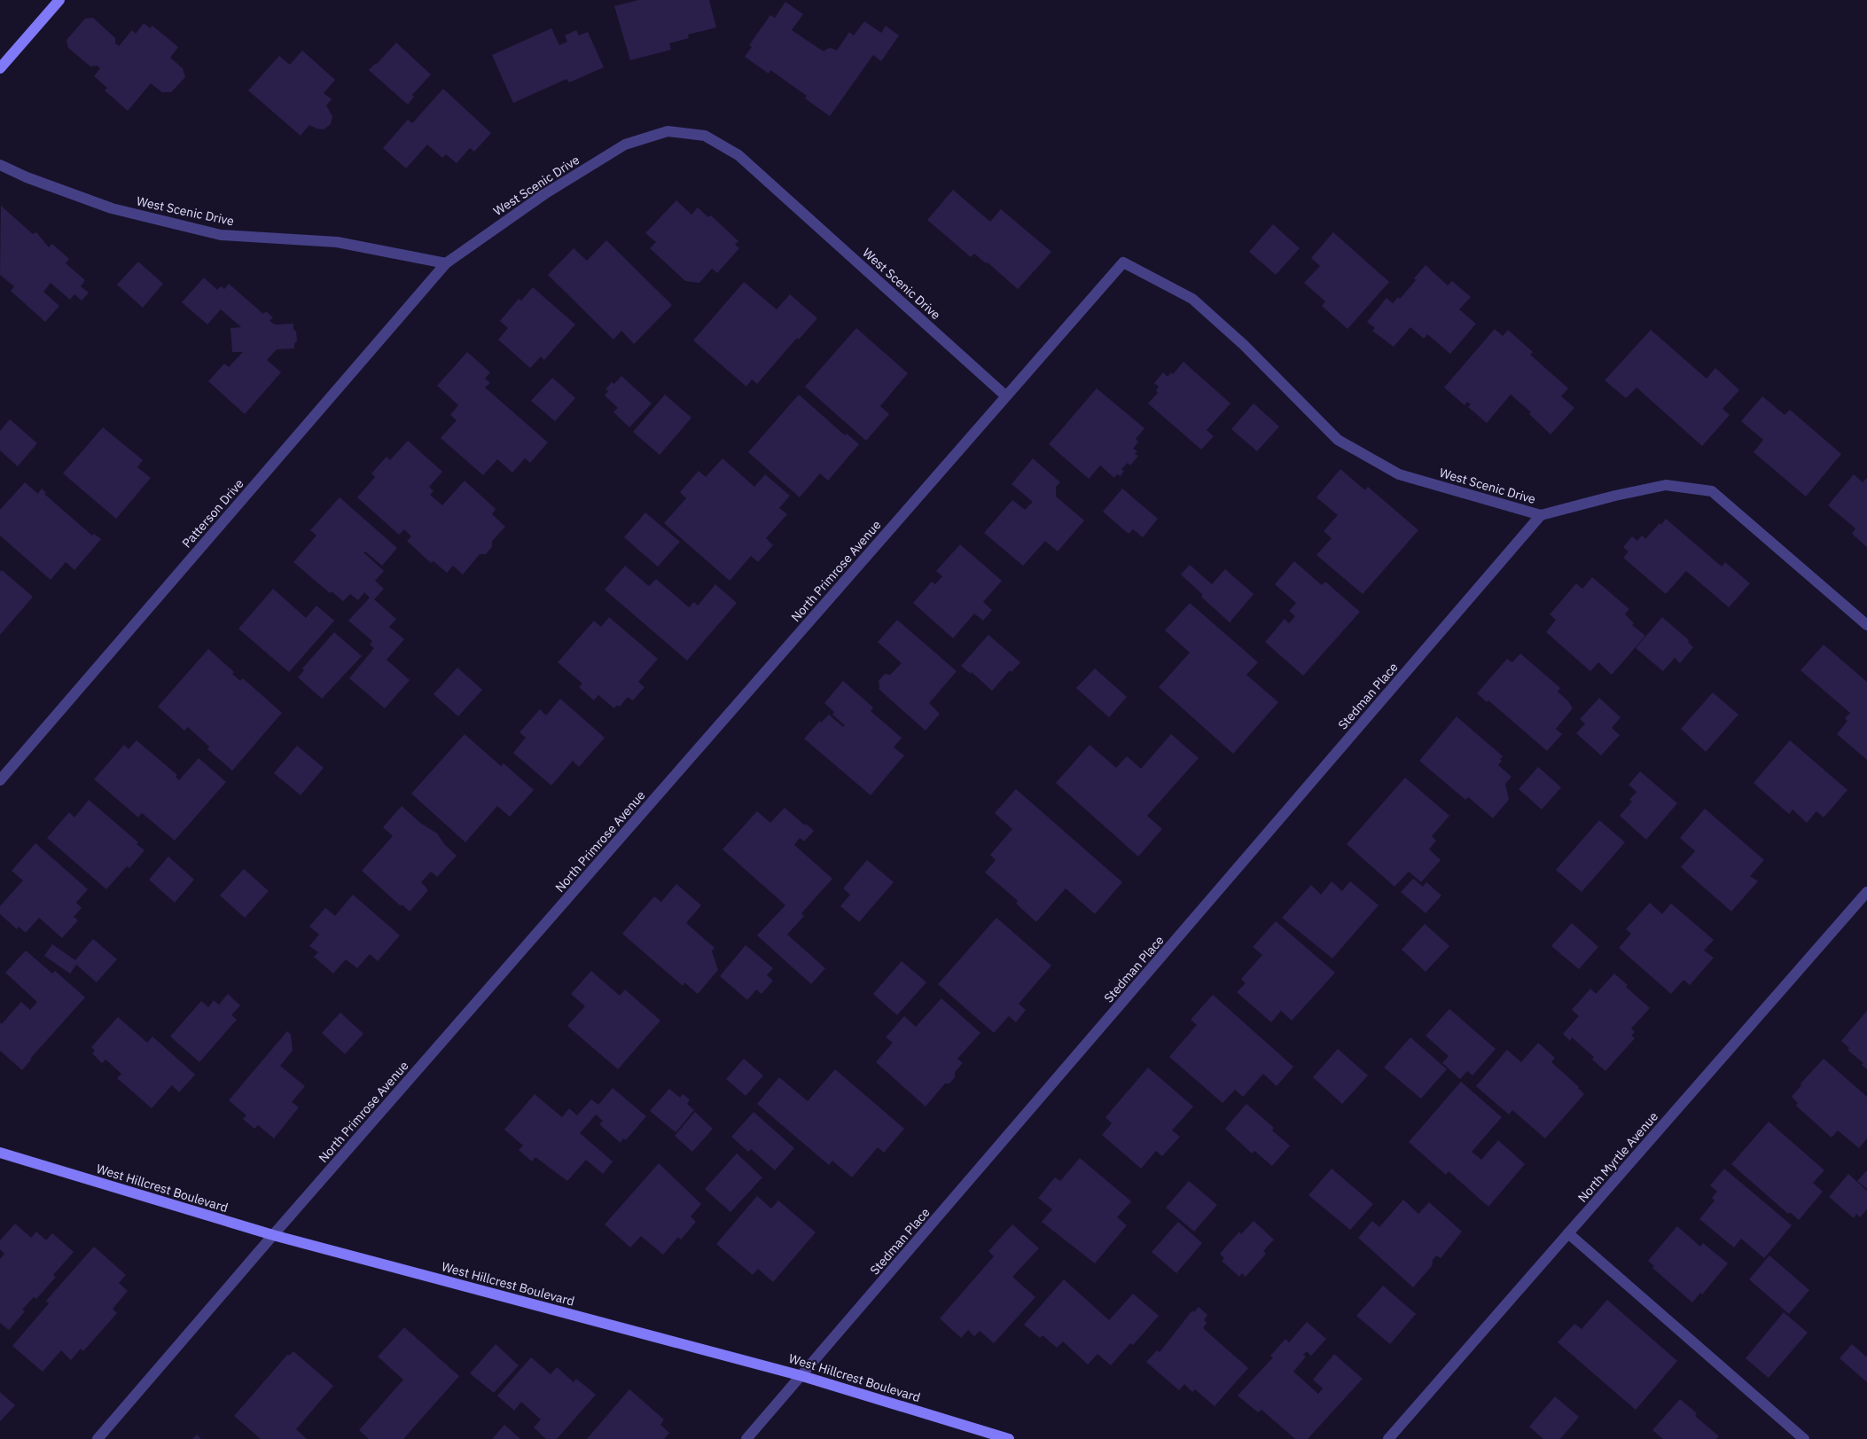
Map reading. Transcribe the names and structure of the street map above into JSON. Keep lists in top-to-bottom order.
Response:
{
  "streets": {
    "street": [
      "West Scenic Drive",
      "Patterson Drive",
      "North Primrose Avenue",
      "Stedman Place",
      "North Myrtle Avenue",
      "West Hillcrest Boulevard"
    ]
  },
  "crossings": [
    ["West Scenic Drive", "Patterson Drive"],
    ["West Scenic Drive", "North Primrose Avenue"],
    ["West Scenic Drive", "Stedman Place"],
    ["North Primrose Avenue", "West Hillcrest Boulevard"],
    ["Stedman Place", "West Hillcrest Boulevard"]
  ]
}
